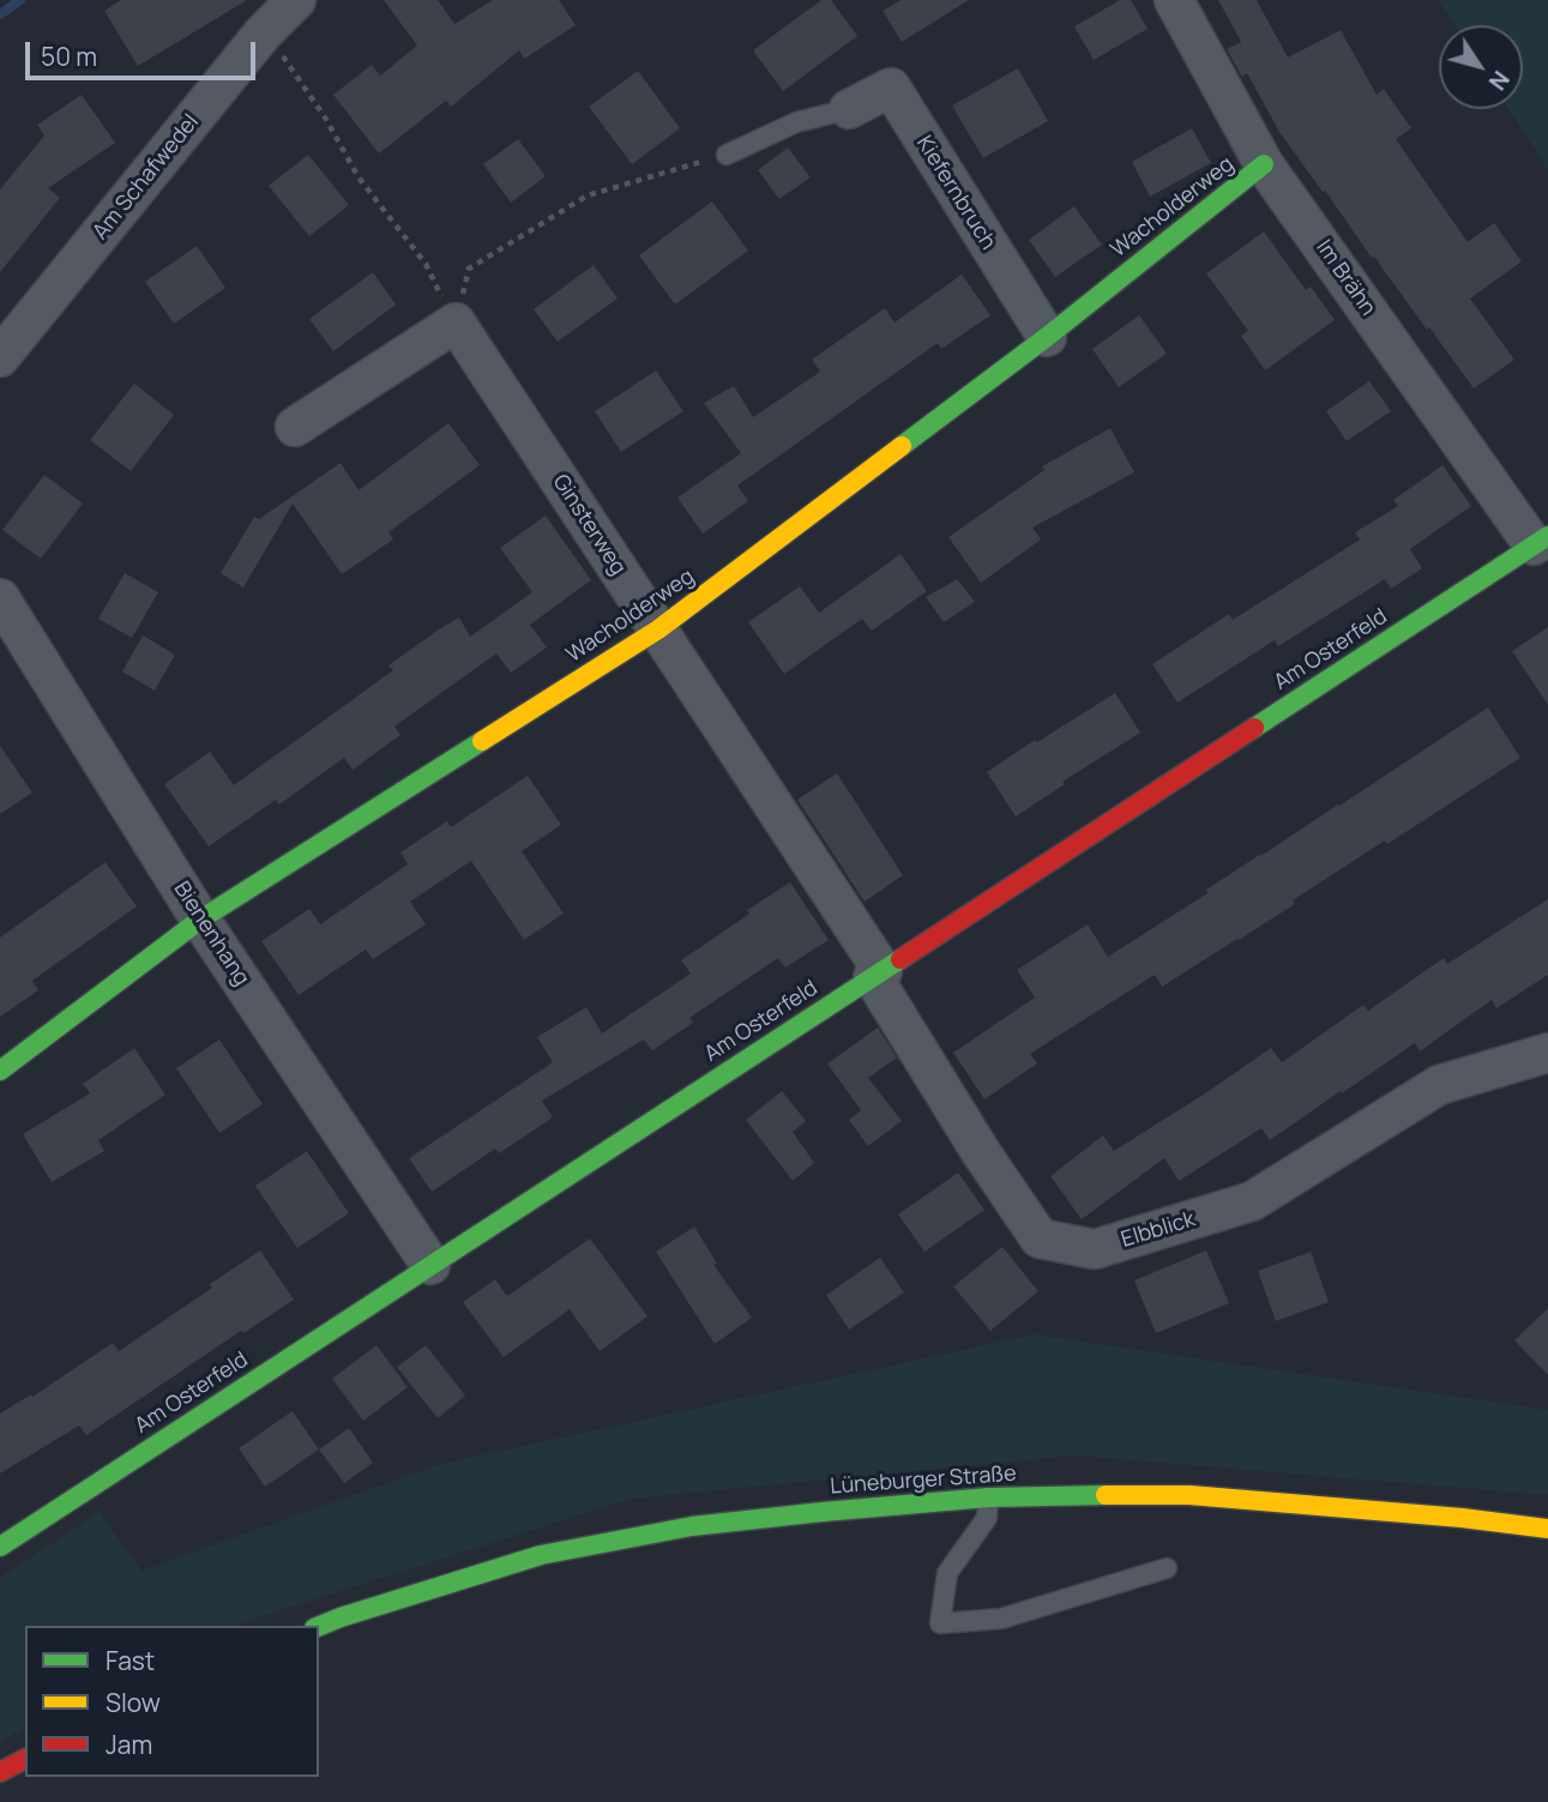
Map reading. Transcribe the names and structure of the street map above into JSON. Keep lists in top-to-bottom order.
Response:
{
  "streets": {
    "street": [
      "Am Schafwedel",
      "Kiefernbruch",
      "Wacholderweg",
      "Im Brähn",
      "Ginsterweg",
      "Am Osterfeld",
      "Bienenhang",
      "Elbblick",
      "Lüneburger Straße"
    ]
  },
  "crossings": [
    ["Kiefernbruch", "Wacholderweg"],
    ["Wacholderweg", "Im Brähn"],
    ["Wacholderweg", "Ginsterweg"],
    ["Wacholderweg", "Bienenhang"],
    ["Im Brähn", "Am Osterfeld"],
    ["Ginsterweg", "Am Osterfeld"],
    ["Ginsterweg", "Elbblick"],
    ["Am Osterfeld", "Bienenhang"],
    ["Am Osterfeld", "Elbblick"]
  ],
  "legend": ["Fast", "Slow", "Jam"],
  "scale_bar": "50 m",
  "north": "bottom right"
}
